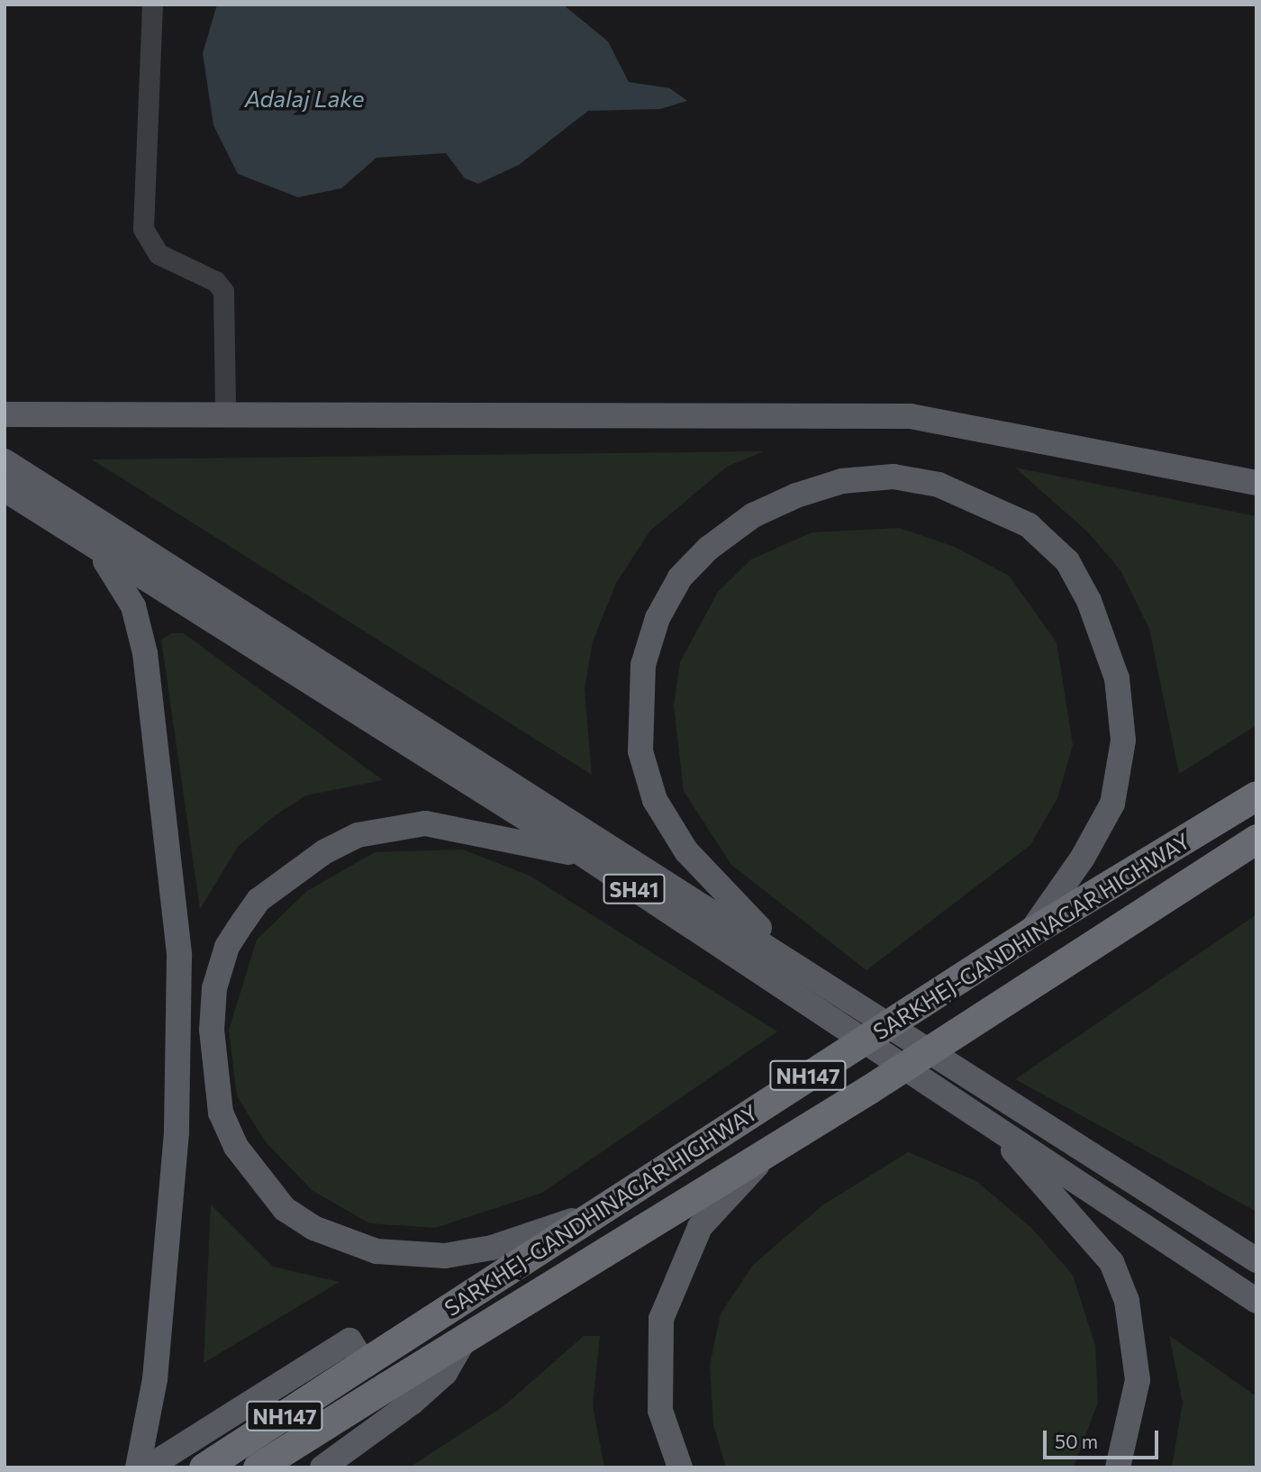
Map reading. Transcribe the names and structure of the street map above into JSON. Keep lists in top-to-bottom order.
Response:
{
  "streets": {
    "highway": ["SARKHEJ-GANDHINAGAR HIGHWAY", "NH147"],
    "main road": ["SH41"]
  },
  "water": ["Adalaj Lake"],
  "scale_bar": "50 m"
}
